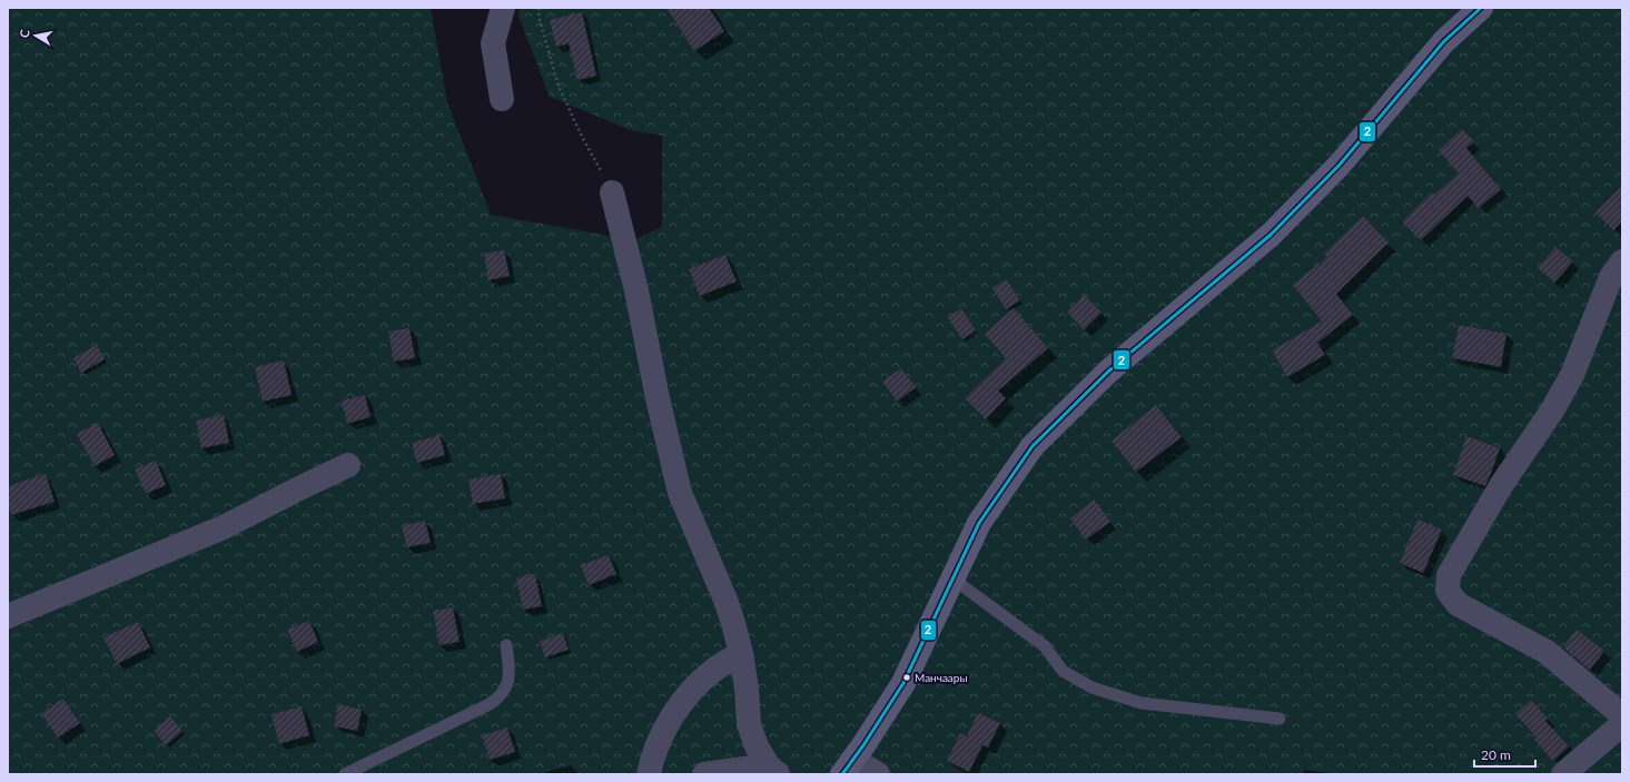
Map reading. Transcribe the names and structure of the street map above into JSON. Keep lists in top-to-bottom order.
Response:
{
  "places": ["Манчаары"],
  "lines": ["transit line 2"],
  "scale_bar": "20 m",
  "north": "left"
}
